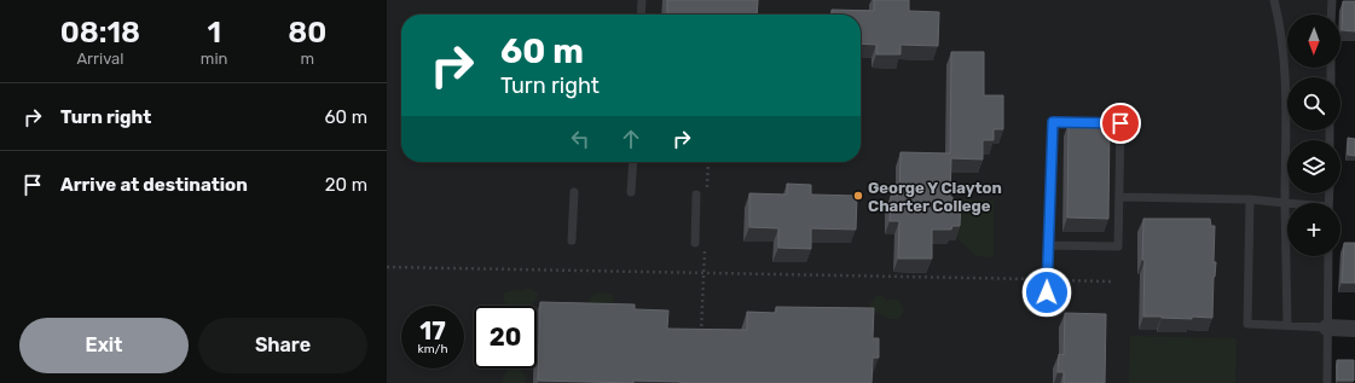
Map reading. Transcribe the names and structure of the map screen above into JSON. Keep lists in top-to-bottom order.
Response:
{
  "places": ["George Y Clayton Charter College"],
  "north": "bottom",
  "page": {
    "eta": [
      "08:18",
      "Arrival",
      "1",
      "min",
      "80",
      "m"
    ],
    "map_buttons": "+",
    "turn": ["60 m", "Turn right"],
    "list": [
      {
        "name": "Turn right",
        "value": "60 m"
      },
      {
        "name": "Arrive at destination",
        "value": "20 m"
      }
    ],
    "speed": "17 km/h",
    "limit": "20",
    "buttons": ["Exit", "Share"]
  }
}
